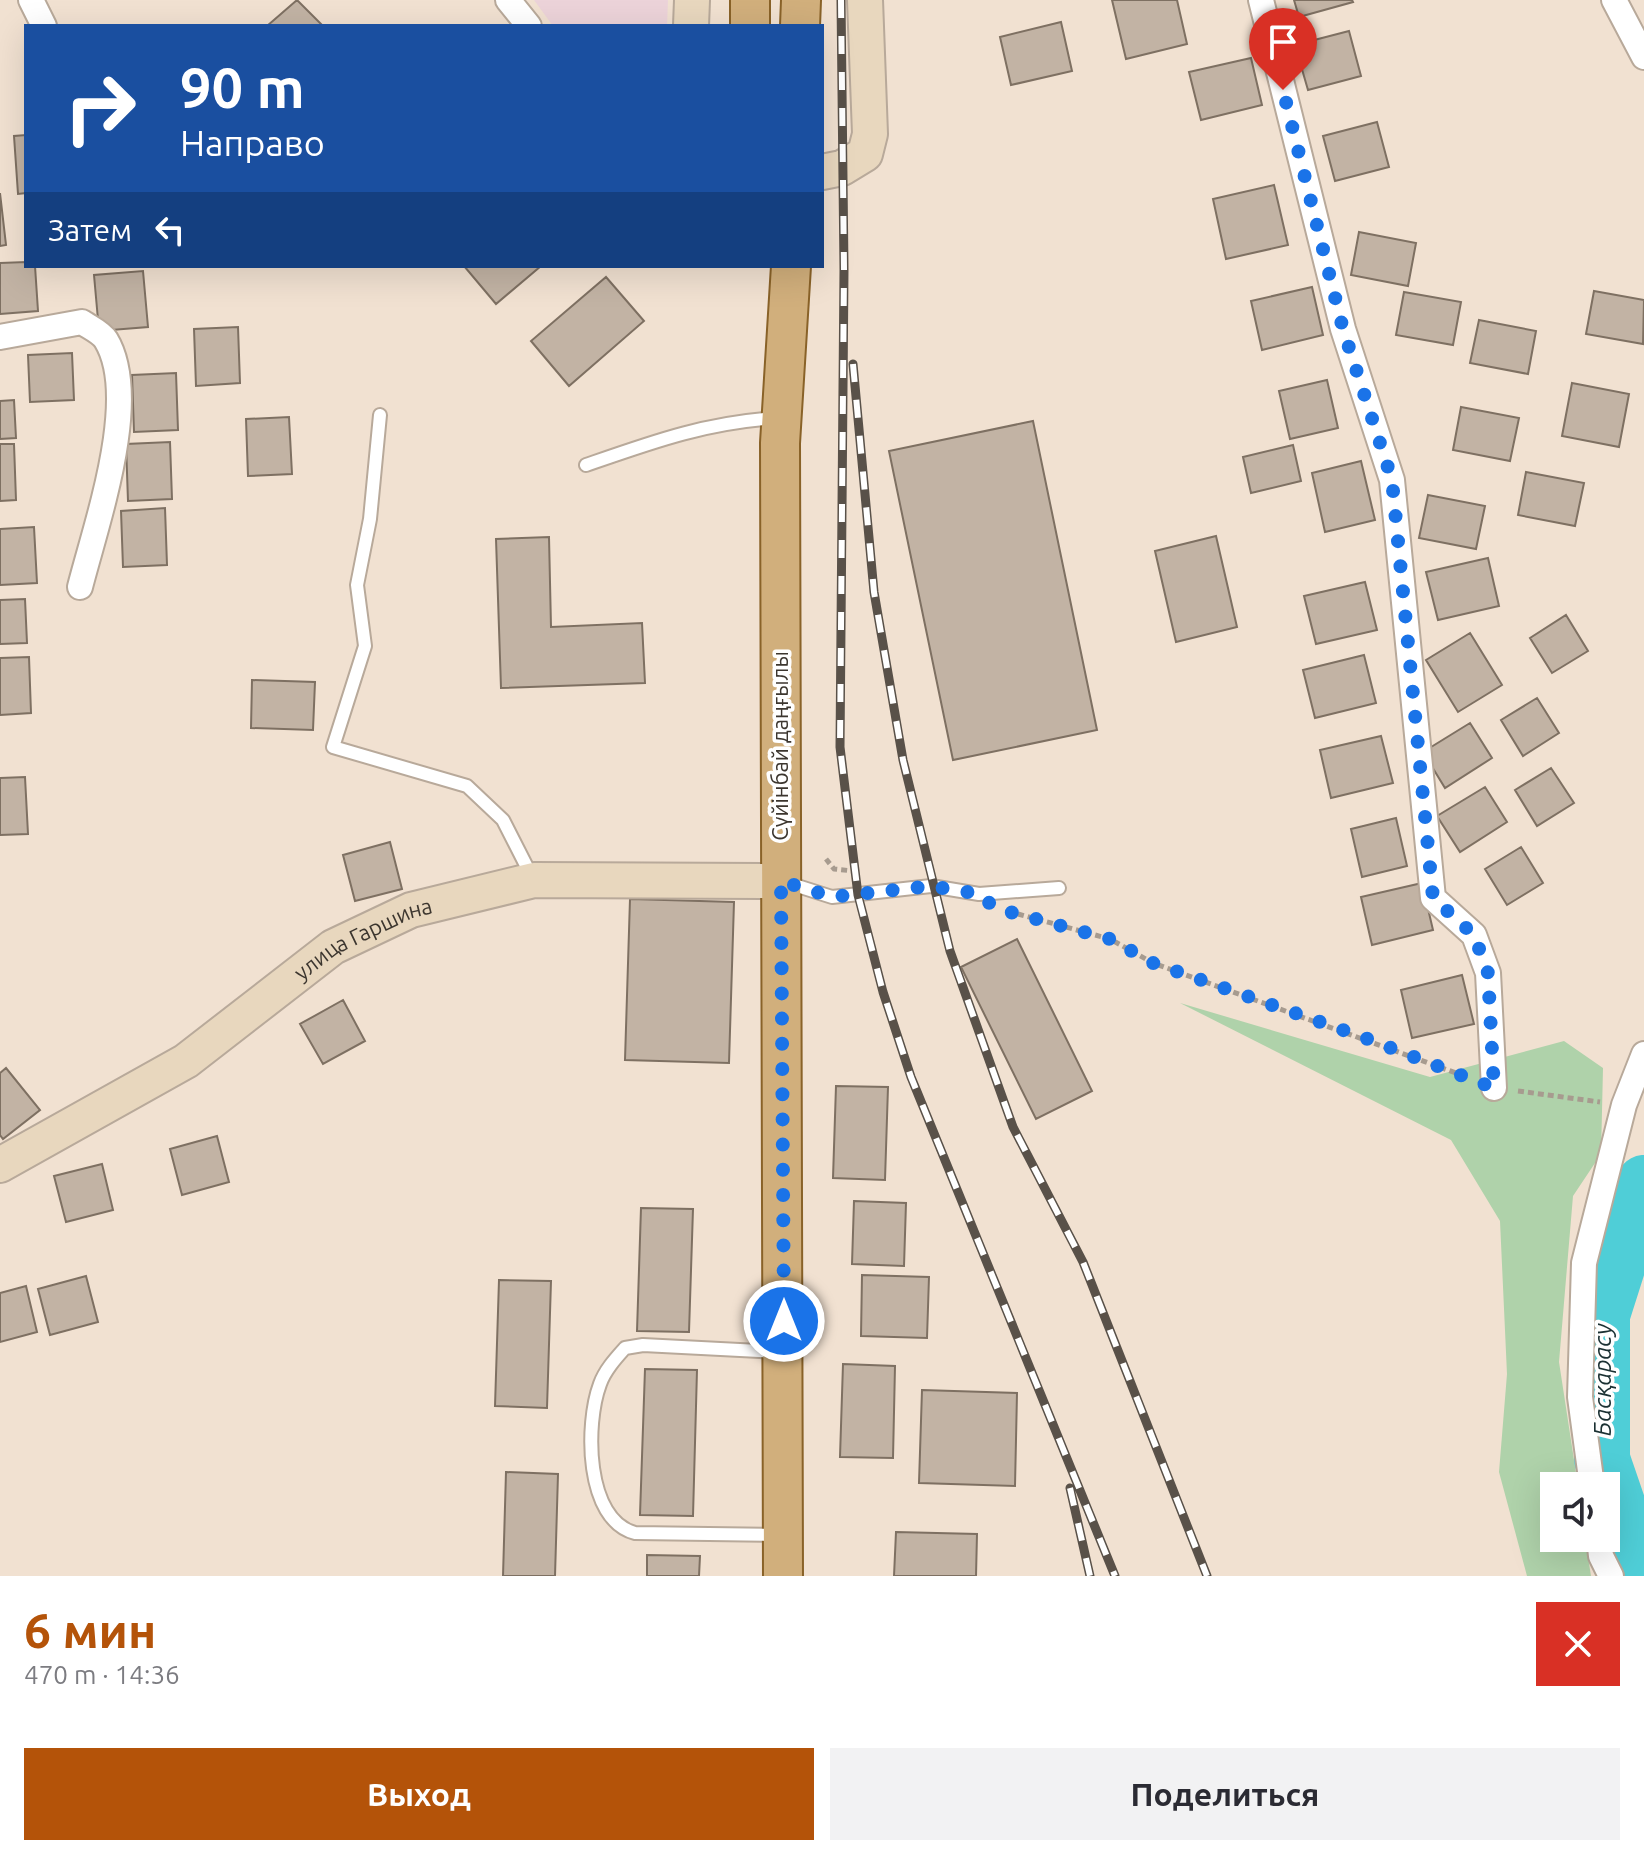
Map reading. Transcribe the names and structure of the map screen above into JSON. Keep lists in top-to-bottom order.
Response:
{
  "streets": {
    "main road": ["Сүйінбай даңғылы"],
    "street": ["улица Гаршина"]
  },
  "crossings": [
    ["Сүйінбай даңғылы", "улица Гаршина"]
  ],
  "water": ["Басқарасу"],
  "page": {
    "turn": ["90 m", "Направо"],
    "then": "Затем",
    "heading": ["6 мин", "470 m · 14:36"],
    "buttons": ["Выход", "Поделиться"]
  }
}
